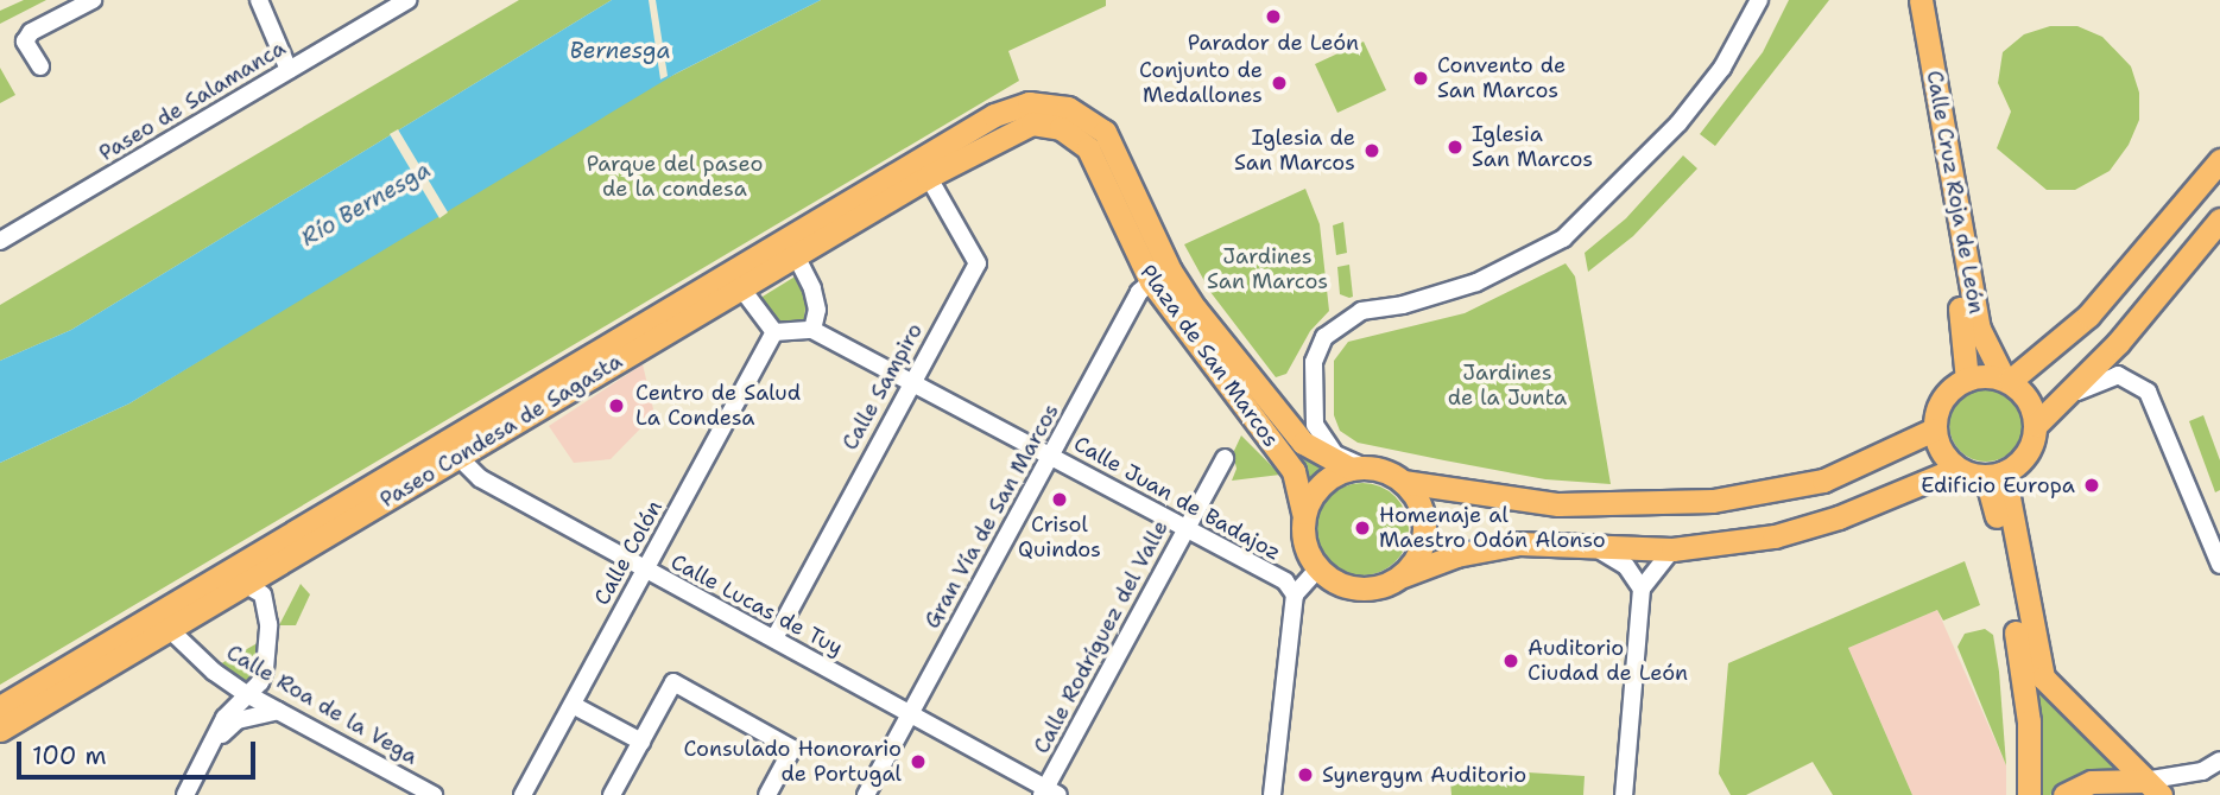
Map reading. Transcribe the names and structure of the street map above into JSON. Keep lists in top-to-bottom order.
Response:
{
  "streets": {
    "main road": ["Calle Cruz Roja de León", "Plaza de San Marcos", "Paseo Condesa de Sagasta"],
    "street": [
      "Paseo de Salamanca",
      "Calle Sampiro",
      "Calle Juan de Badajoz",
      "Gran Vía de San Marcos",
      "Calle Colón",
      "Calle Lucas de Tuy",
      "Calle Rodríguez del Valle",
      "Calle Roa de la Vega"
    ]
  },
  "crossings": [
    ["Plaza de San Marcos", "Paseo Condesa de Sagasta"],
    ["Plaza de San Marcos", "Gran Vía de San Marcos"],
    ["Calle Sampiro", "Paseo Condesa de Sagasta"],
    ["Calle Sampiro", "Calle Juan de Badajoz"],
    ["Calle Sampiro", "Calle Lucas de Tuy"],
    ["Paseo Condesa de Sagasta", "Calle Lucas de Tuy"],
    ["Paseo Condesa de Sagasta", "Calle Roa de la Vega"],
    ["Calle Juan de Badajoz", "Gran Vía de San Marcos"],
    ["Calle Juan de Badajoz", "Calle Rodríguez del Valle"],
    ["Gran Vía de San Marcos", "Calle Lucas de Tuy"],
    ["Calle Colón", "Calle Lucas de Tuy"],
    ["Calle Lucas de Tuy", "Calle Rodríguez del Valle"]
  ],
  "water": ["Bernesga", "Río Bernesga"],
  "parks": ["Parque del paseo de la condesa", "Jardines San Marcos", "Jardines de la Junta"],
  "places": [
    "Parador de León",
    "Convento de San Marcos",
    "Conjunto de Medallones",
    "Iglesia San Marcos",
    "Iglesia de San Marcos",
    "Centro de Salud La Condesa",
    "Edificio Europa",
    "Crisol Quindos",
    "Homenaje al Maestro Odón Alonso",
    "Auditorio Ciudad de León",
    "Consulado Honorario de Portugal",
    "Synergym Auditorio"
  ],
  "scale_bar": "100 m"
}
